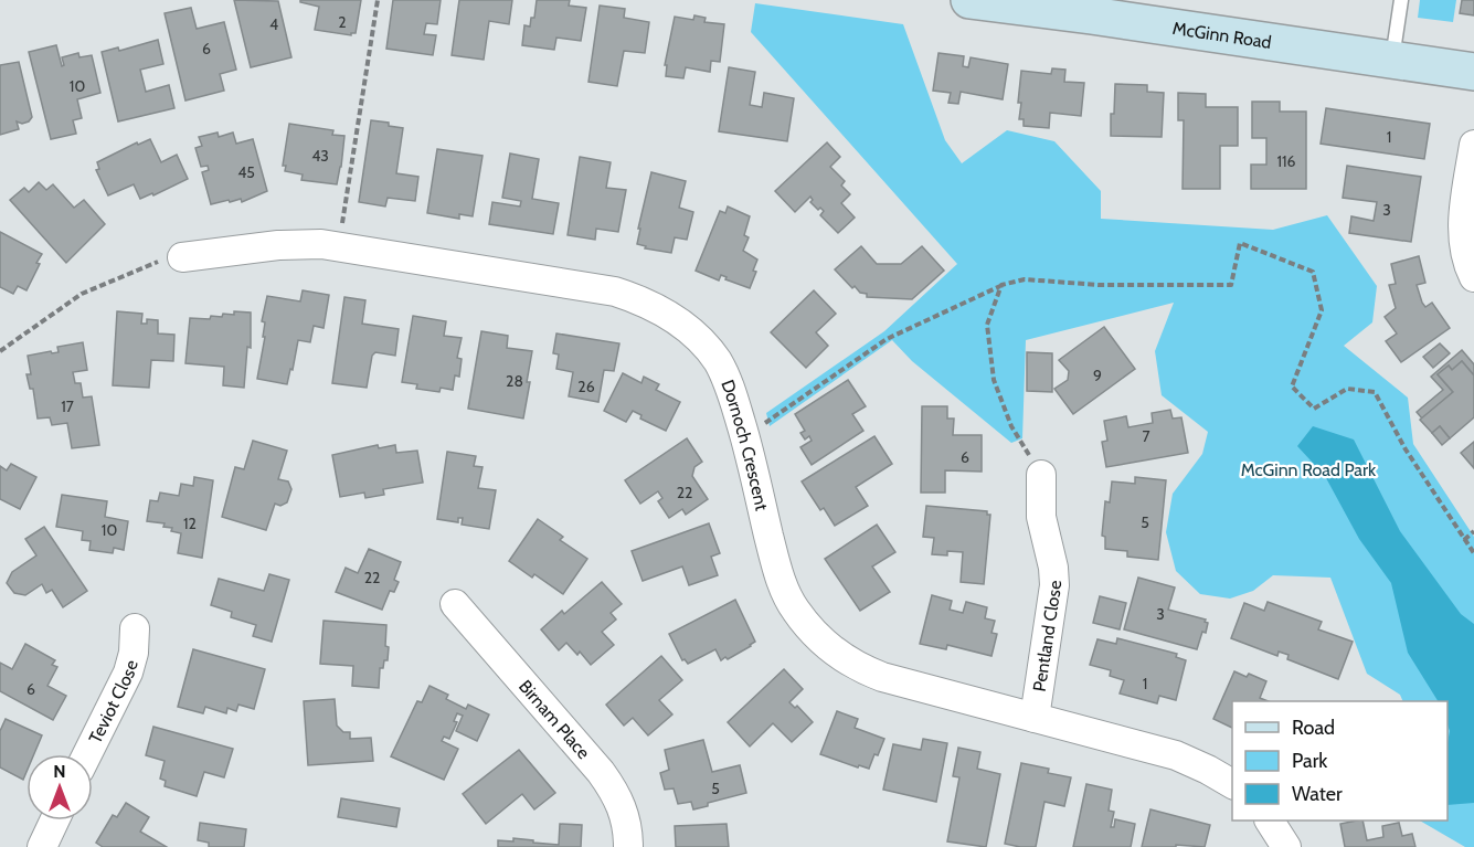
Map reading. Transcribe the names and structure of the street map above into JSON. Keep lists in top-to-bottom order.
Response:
{
  "streets": {
    "street": [
      "McGinn Road",
      "Dornoch Crescent",
      "Pentland Close",
      "Teviot Close",
      "Birnam Place"
    ]
  },
  "crossings": [
    ["Dornoch Crescent", "Pentland Close"]
  ],
  "parks": ["McGinn Road Park"],
  "house_numbers": [
    "2",
    "4",
    "6",
    "10",
    "1",
    "43",
    "116",
    "45",
    "3",
    "9",
    "28",
    "26",
    "17",
    "7",
    "6",
    "22",
    "5",
    "12",
    "10",
    "22",
    "3",
    "1",
    "6",
    "5"
  ],
  "legend": ["Road", "Park", "Water"],
  "north": "top"
}
